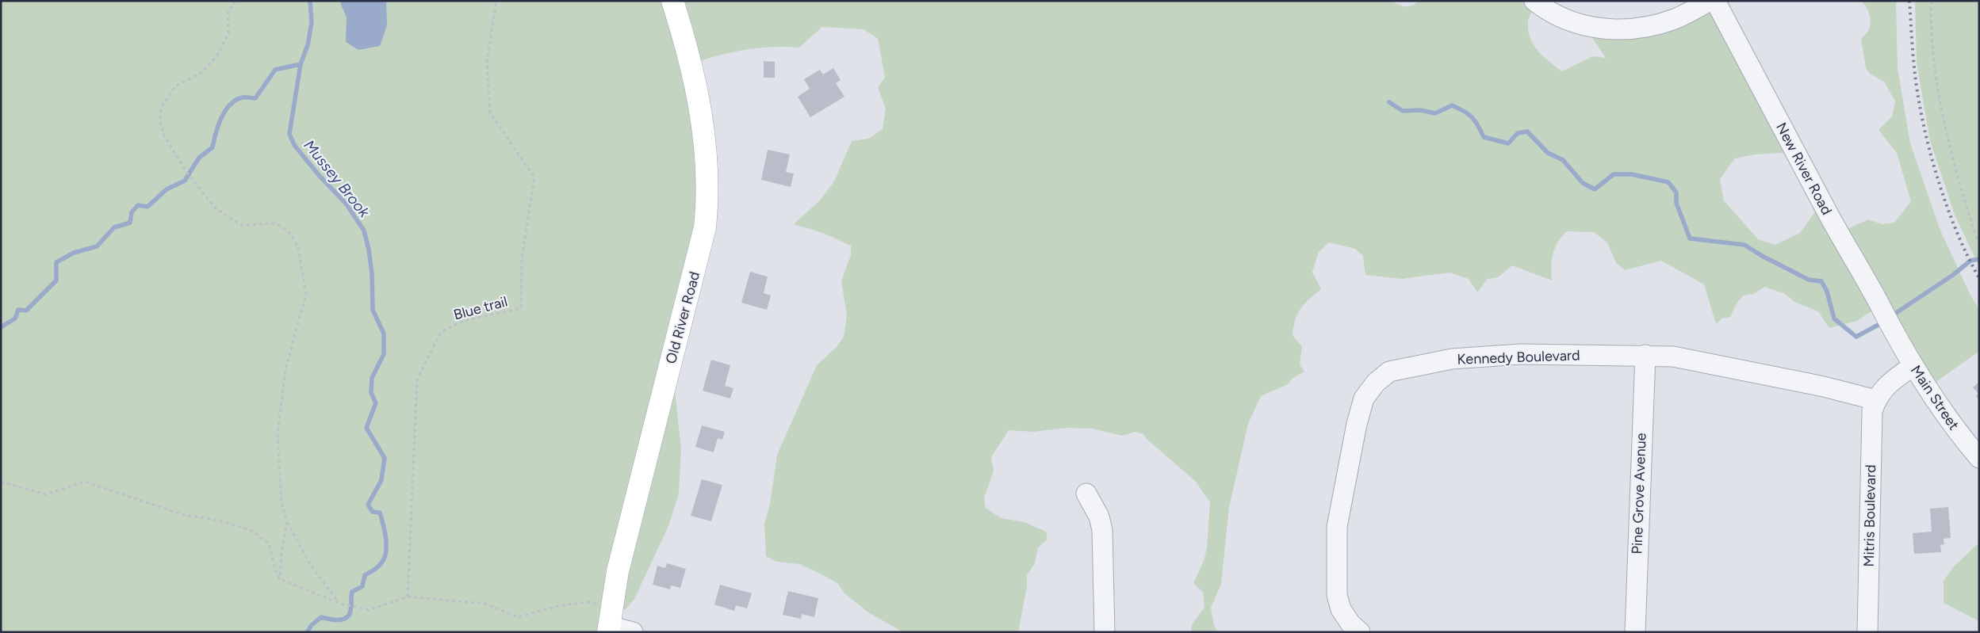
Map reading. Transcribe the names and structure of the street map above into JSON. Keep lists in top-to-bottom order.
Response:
{
  "streets": {
    "main road": ["Old River Road"],
    "street": [
      "New River Road",
      "Kennedy Boulevard",
      "Main Street",
      "Pine Grove Avenue",
      "Mitris Boulevard"
    ],
    "path": ["Blue trail"]
  },
  "crossings": [
    ["New River Road", "Main Street"],
    ["Kennedy Boulevard", "Pine Grove Avenue"],
    ["Kennedy Boulevard", "Mitris Boulevard"]
  ],
  "water": ["Mussey Brook"]
}
